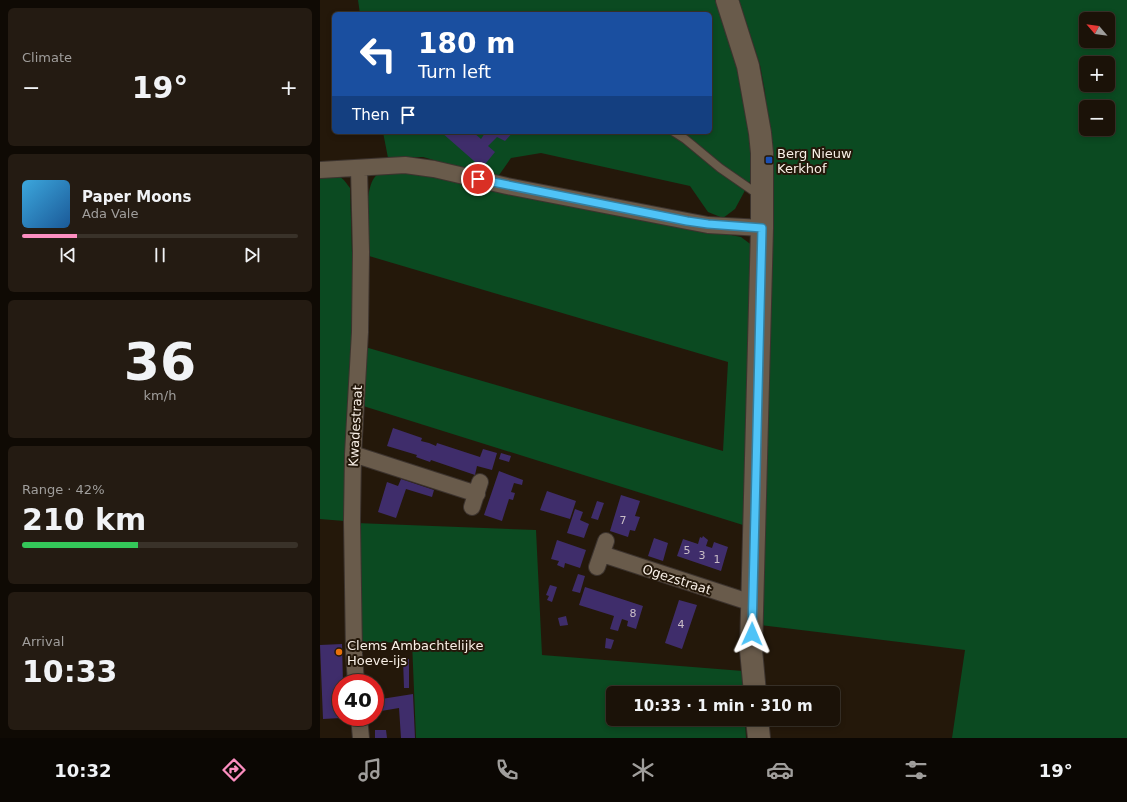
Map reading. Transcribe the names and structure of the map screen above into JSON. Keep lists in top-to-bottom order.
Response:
{
  "streets": {
    "street": ["Kwadestraat", "Ogezstraat"]
  },
  "places": {
    "transit": ["Berg Nieuw Kerkhof"],
    "other": ["Clems Ambachtelijke Hoeve-ijs"]
  },
  "house_numbers": [
    "7",
    "5",
    "3",
    "1",
    "8",
    "4"
  ],
  "north": "top left",
  "page": {
    "tile": [
      "Climate",
      ["36", "km/h"],
      ["Range · 42%", "210 km"],
      ["Arrival", "10:33"]
    ],
    "map_buttons": ["+", "−"],
    "turn": ["180 m", "Turn left"],
    "heat": ["−", "19°", "+"],
    "then": "Then",
    "song": ["Paper Moons", "Ada Vale"],
    "limit": "40",
    "trip": "10:33 · 1 min · 310 m",
    "tabs": ["10:32", "19°"]
  }
}
